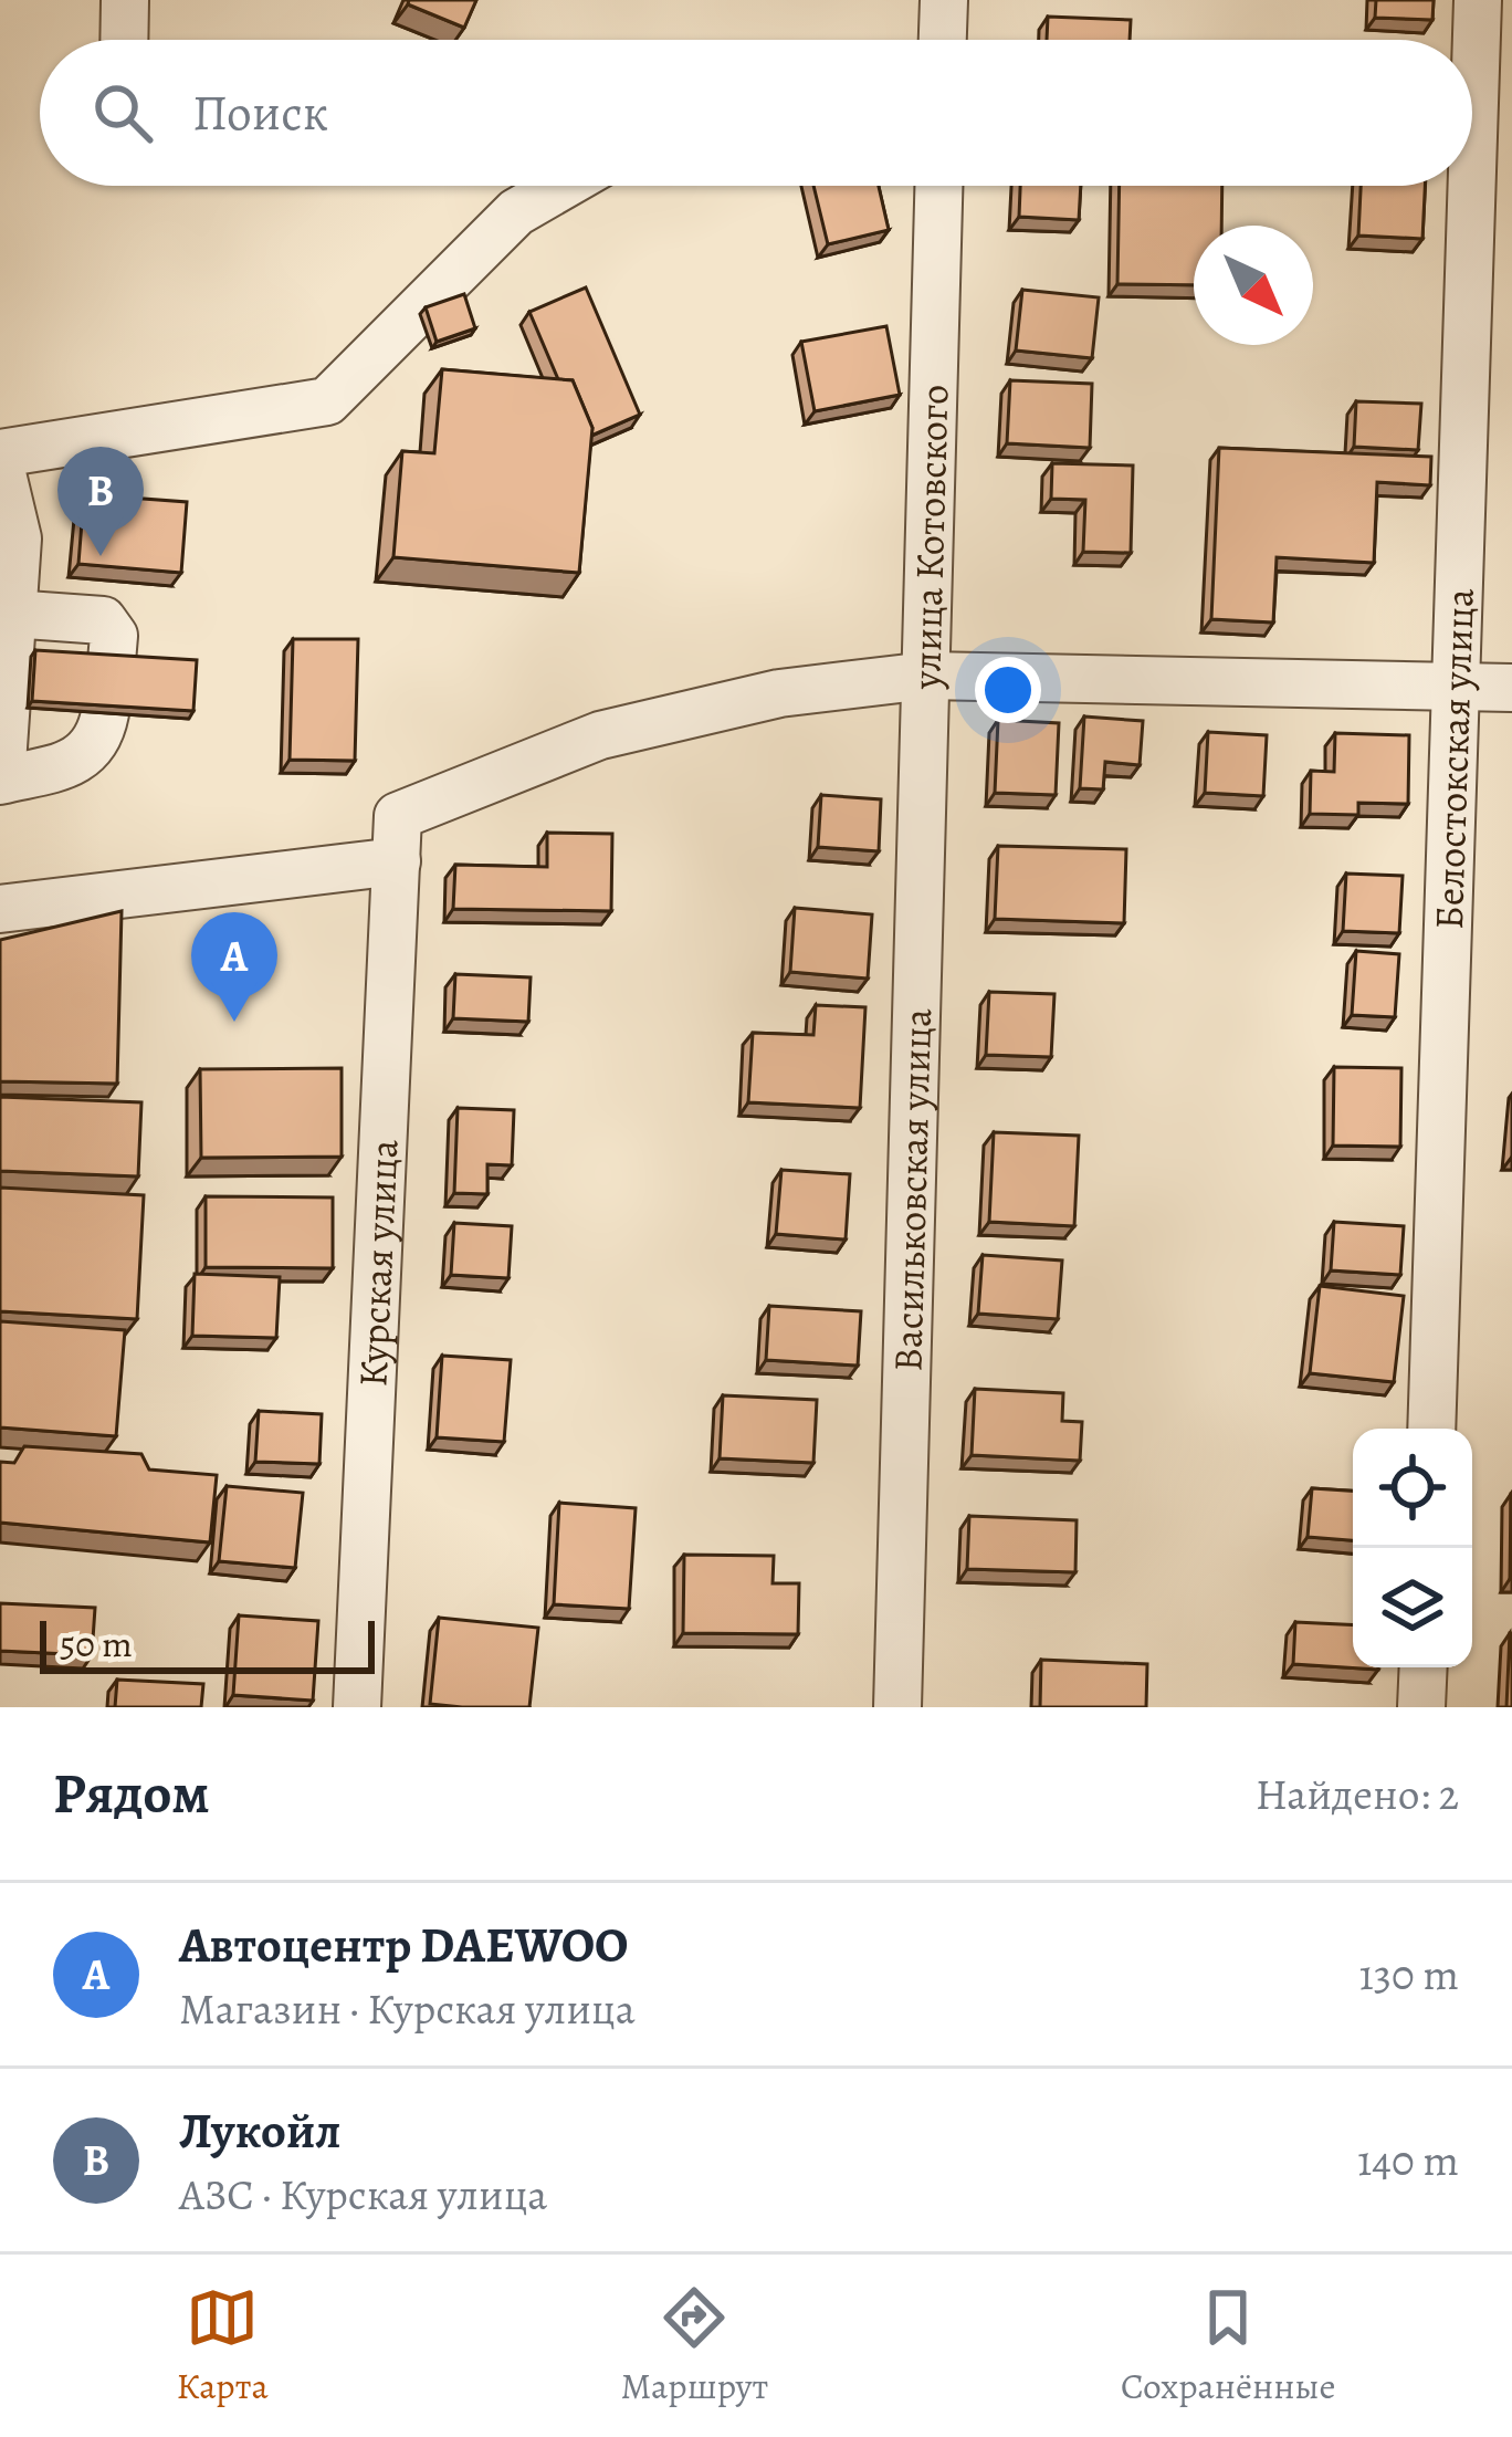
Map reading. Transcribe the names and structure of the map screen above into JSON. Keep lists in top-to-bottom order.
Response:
{
  "streets": {
    "street": [
      "улица Котовского",
      "Белостокская улица",
      "Васильковская улица",
      "Курская улица"
    ]
  },
  "crossings": [
    ["улица Котовского", "Васильковская улица"],
    ["улица Котовского", "Курская улица"]
  ],
  "scale_bar": "50 m",
  "north": "bottom right",
  "page": {
    "search": "Поиск",
    "pins": ["B", "A"],
    "scale": "50 m",
    "heading": ["Рядом", "Найдено: 2"],
    "list": [
      {
        "mark": "A",
        "name": "Автоцентр DAEWOO",
        "note": "Магазин · Курская улица",
        "value": "130 m"
      },
      {
        "mark": "B",
        "name": "Лукойл",
        "note": "АЗС · Курская улица",
        "value": "140 m"
      }
    ],
    "nav": ["Карта", "Маршрут", "Сохранённые"]
  }
}
